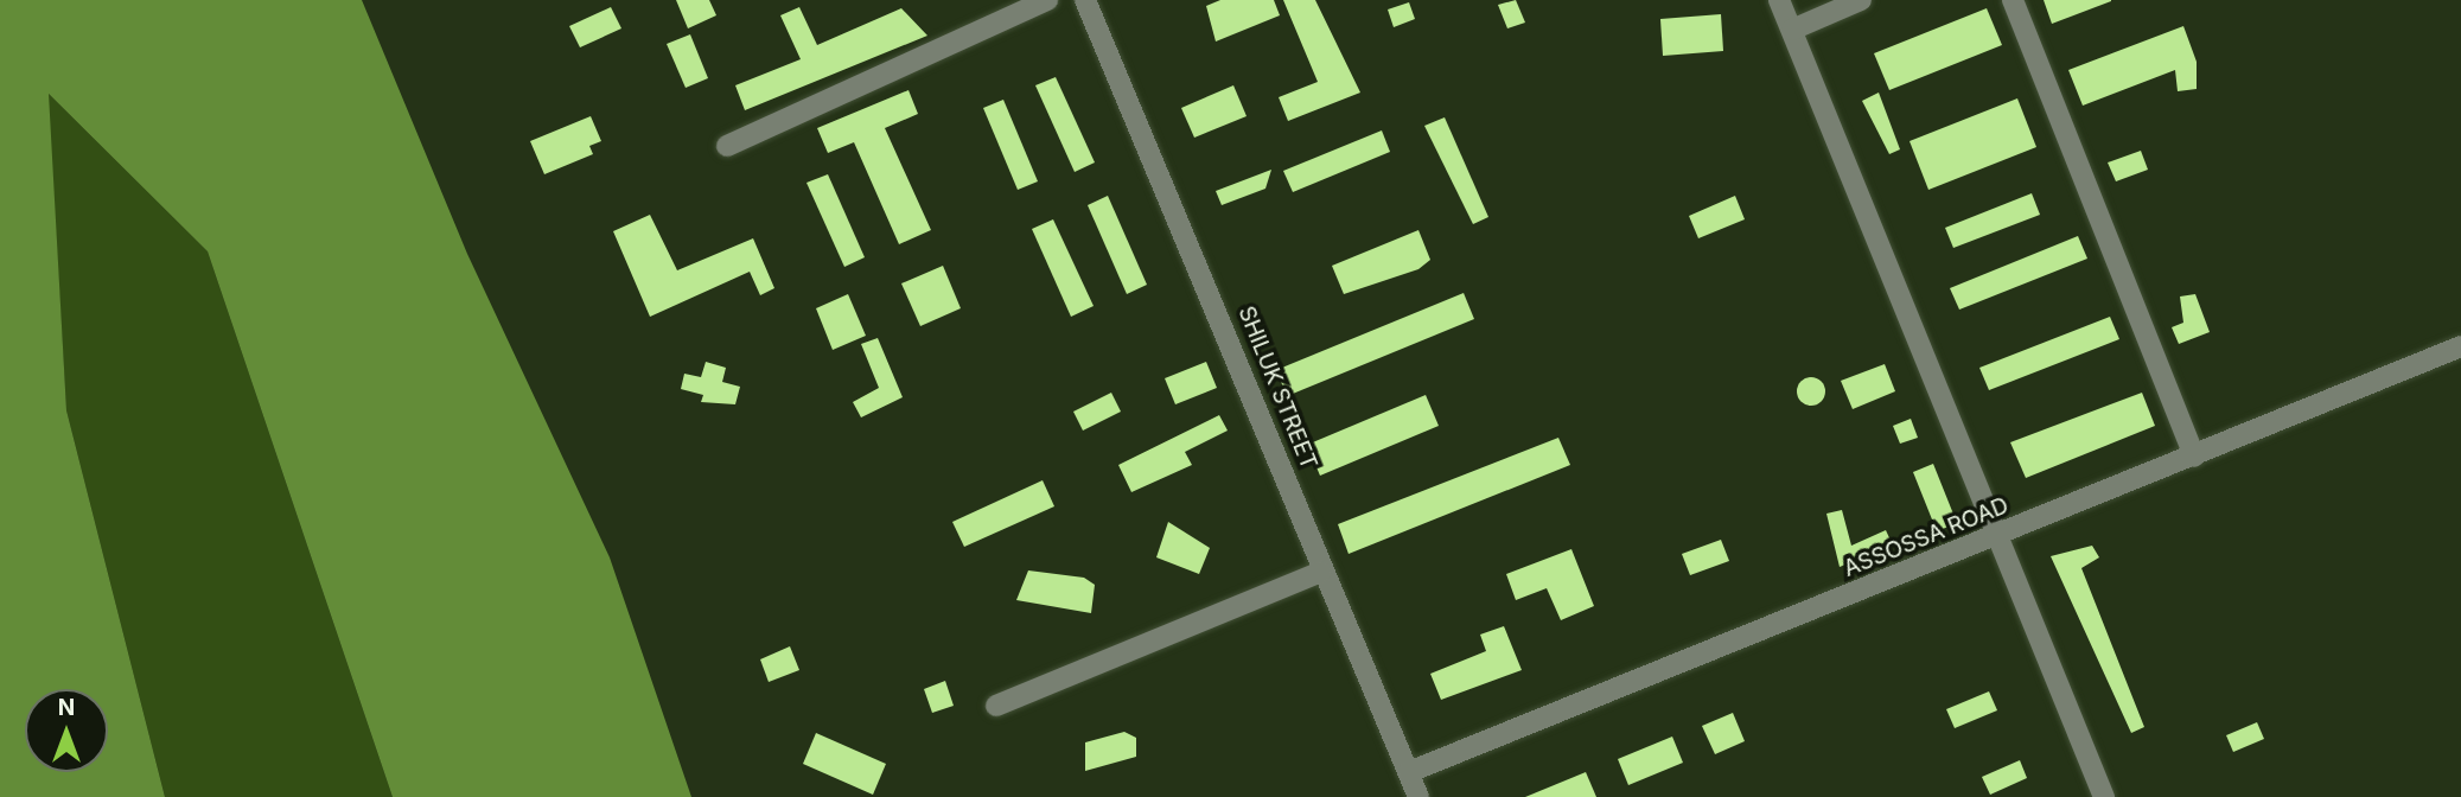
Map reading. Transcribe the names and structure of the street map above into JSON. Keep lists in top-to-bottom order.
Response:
{
  "streets": {
    "street": ["SHILUK STREET", "ASSOSSA ROAD"]
  },
  "crossings": [
    ["SHILUK STREET", "ASSOSSA ROAD"]
  ],
  "north": "top"
}
